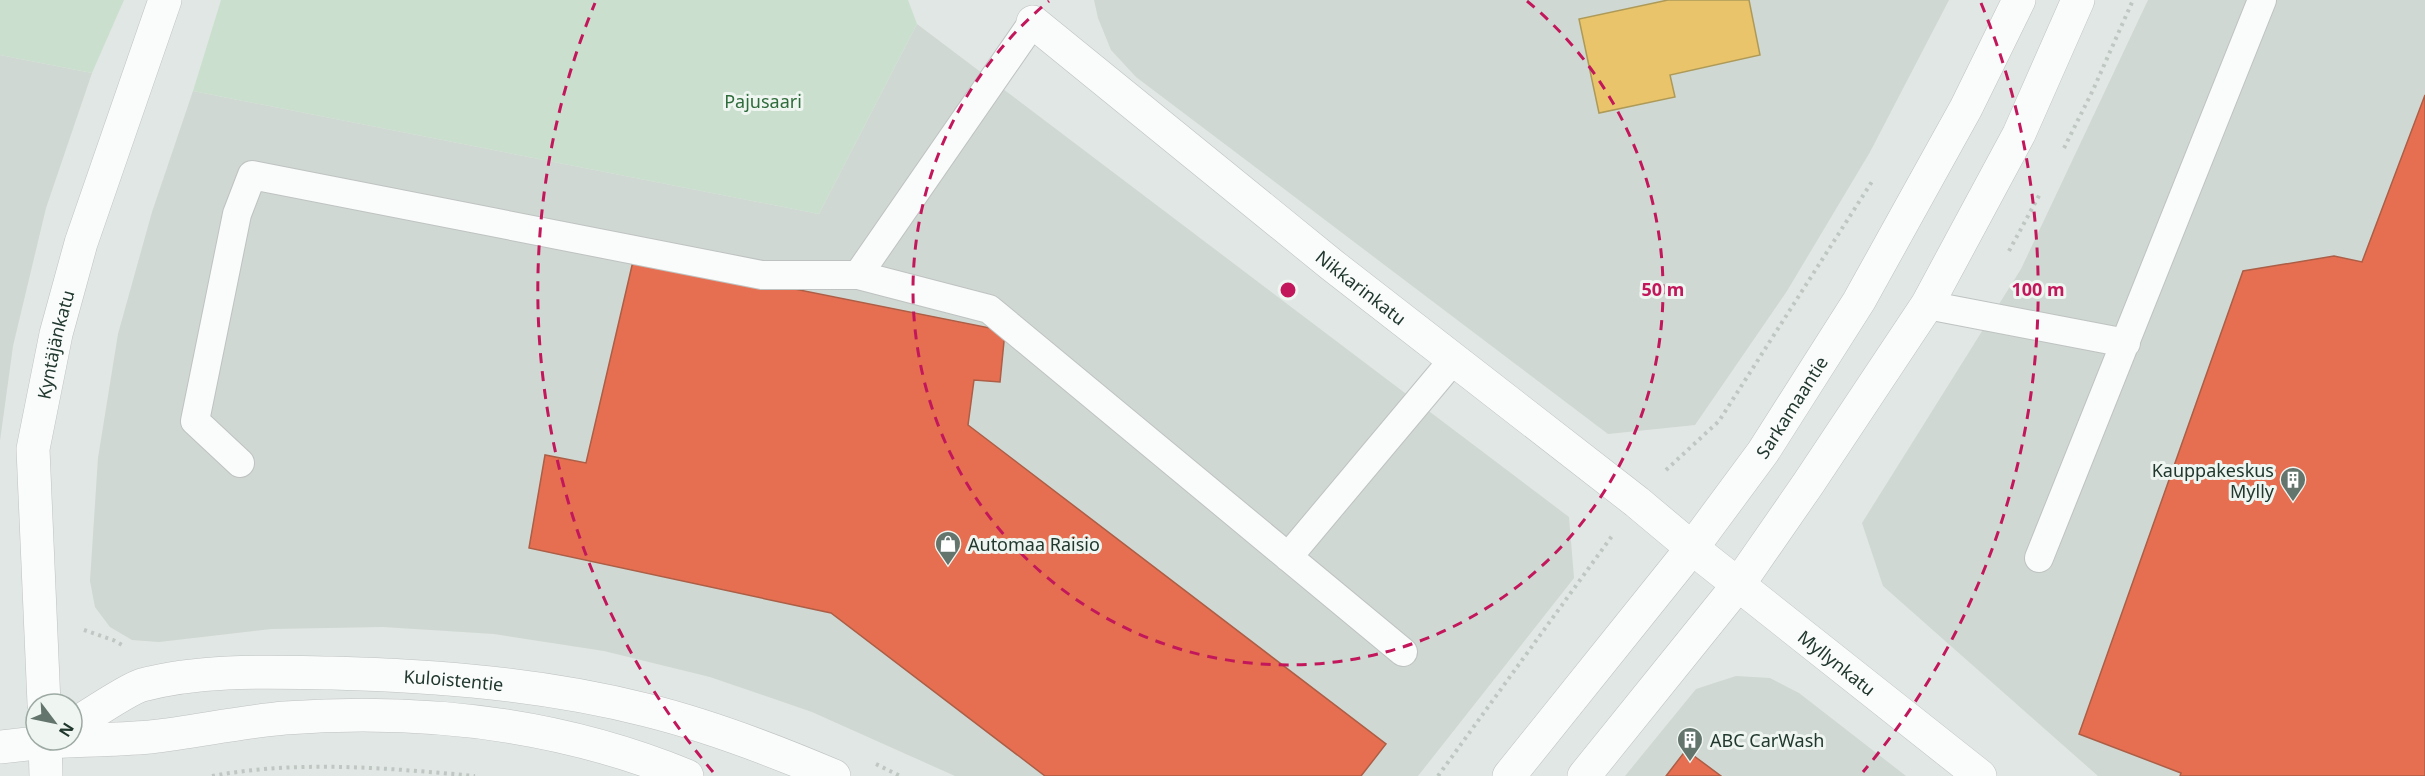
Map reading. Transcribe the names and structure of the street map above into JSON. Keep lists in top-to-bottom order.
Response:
{
  "streets": {
    "street": [
      "Nikkarinkatu",
      "Kyntäjänkatu",
      "Sarkamaantie",
      "Myllynkatu",
      "Kuloistentie"
    ]
  },
  "crossings": [
    ["Nikkarinkatu", "Sarkamaantie"],
    ["Nikkarinkatu", "Myllynkatu"],
    ["Sarkamaantie", "Myllynkatu"]
  ],
  "parks": ["Pajusaari"],
  "places": {
    "building": ["Kauppakeskus Mylly", "ABC CarWash"],
    "shop": ["Automaa Raisio"]
  },
  "north": "bottom right",
  "rings": ["50 m", "100 m"]
}
